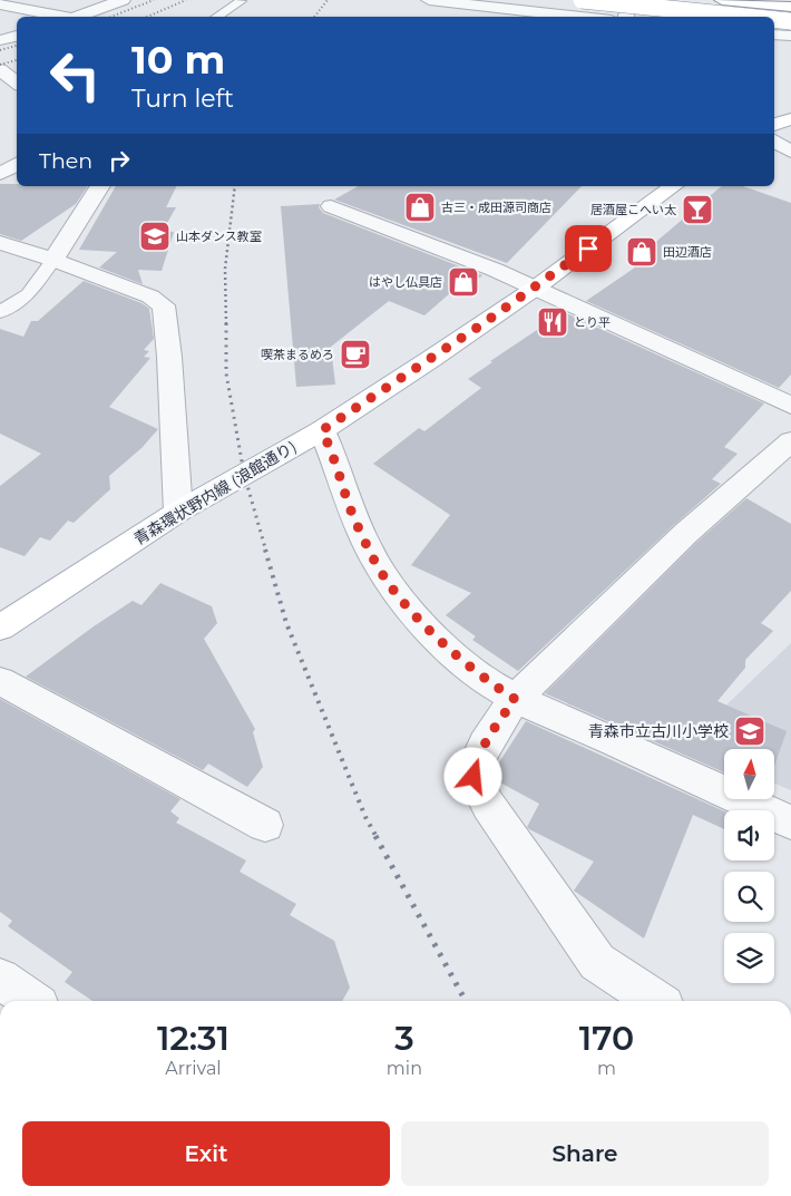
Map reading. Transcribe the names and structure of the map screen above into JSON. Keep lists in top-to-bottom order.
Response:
{
  "streets": {
    "main road": ["青森環状野内線 (浪館通り)"]
  },
  "places": {
    "shop": ["古三・成田源司商店", "田辺酒店", "はやし仏具店"],
    "bar": ["居酒屋こへい太"],
    "school or university": ["山本ダンス教室", "青森市立古川小学校"],
    "restaurant": ["とり平"],
    "cafe": ["喫茶まるめろ"]
  },
  "north": "top",
  "page": {
    "turn": ["10 m", "Turn left"],
    "then": "Then",
    "eta": [
      "12:31",
      "Arrival",
      "3",
      "min",
      "170",
      "m"
    ],
    "buttons": ["Exit", "Share"]
  }
}
